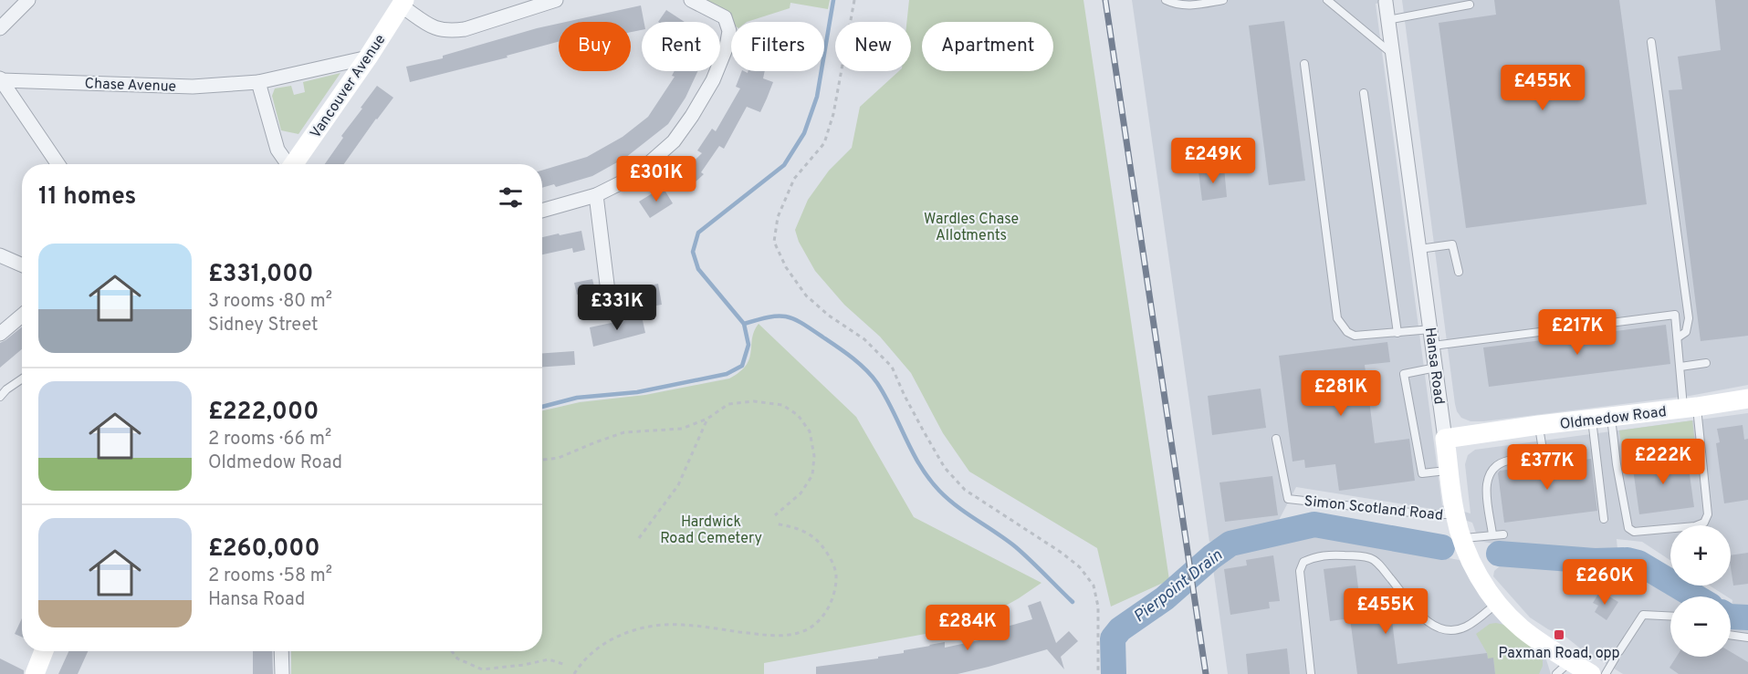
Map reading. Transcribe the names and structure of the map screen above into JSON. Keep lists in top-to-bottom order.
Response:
{
  "streets": {
    "street": [
      "Chase Avenue",
      "Vancouver Avenue",
      "Hansa Road",
      "Oldmedow Road"
    ],
    "lane": ["Simon Scotland Road"]
  },
  "crossings": [
    ["Chase Avenue", "Vancouver Avenue"],
    ["Hansa Road", "Oldmedow Road"],
    ["Hansa Road", "Simon Scotland Road"]
  ],
  "water": ["Pierpoint Drain"],
  "parks": ["Wardles Chase Allotments", "Hardwick Road Cemetery"],
  "places": {
    "transit": ["Paxman Road, opp"]
  },
  "page": {
    "chip": [
      "Buy",
      "Rent",
      "Filters",
      "New",
      "Apartment"
    ],
    "price": [
      "£455K",
      "£249K",
      "£301K",
      "£331K",
      "£217K",
      "£281K",
      "£222K",
      "£377K",
      "£260K",
      "£455K",
      "£284K"
    ],
    "heading": "11 homes",
    "list": [
      {
        "name": "£331,000",
        "note": "3 rooms · 80 m² · Sidney Street"
      },
      {
        "name": "£222,000",
        "note": "2 rooms · 66 m² · Oldmedow Road"
      },
      {
        "name": "£260,000",
        "note": "2 rooms · 58 m² · Hansa Road"
      }
    ],
    "map_buttons": ["+", "−"]
  }
}
